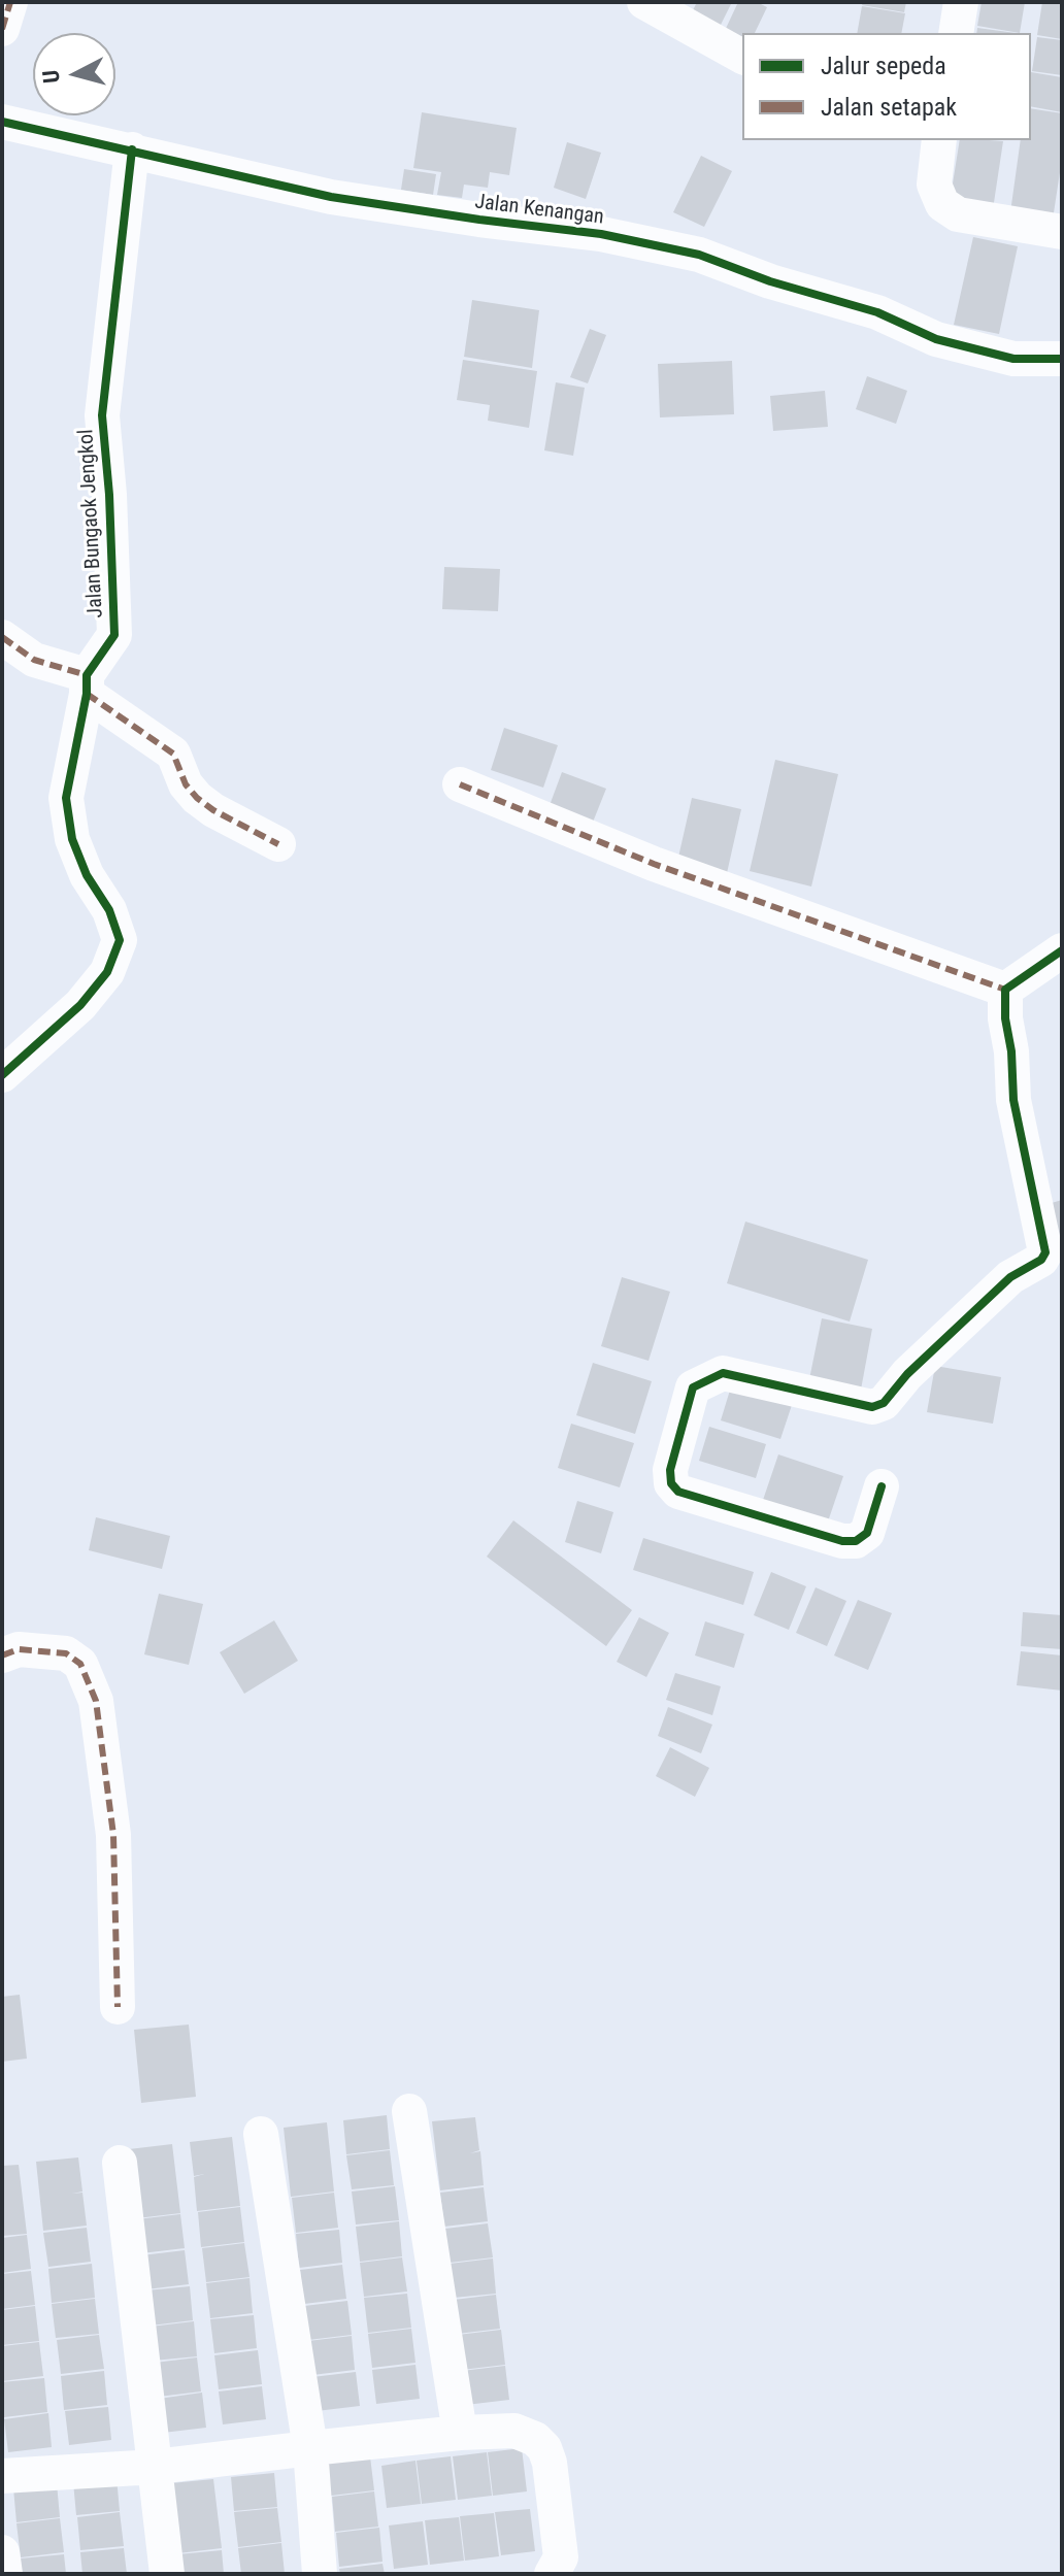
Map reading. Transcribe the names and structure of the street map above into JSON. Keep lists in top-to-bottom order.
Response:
{
  "streets": {
    "street": ["Jalan Kenangan", "Jalan Bungaok Jengkol"]
  },
  "crossings": [
    ["Jalan Kenangan", "Jalan Bungaok Jengkol"]
  ],
  "legend": ["Jalur sepeda", "Jalan setapak"],
  "north": "left"
}
